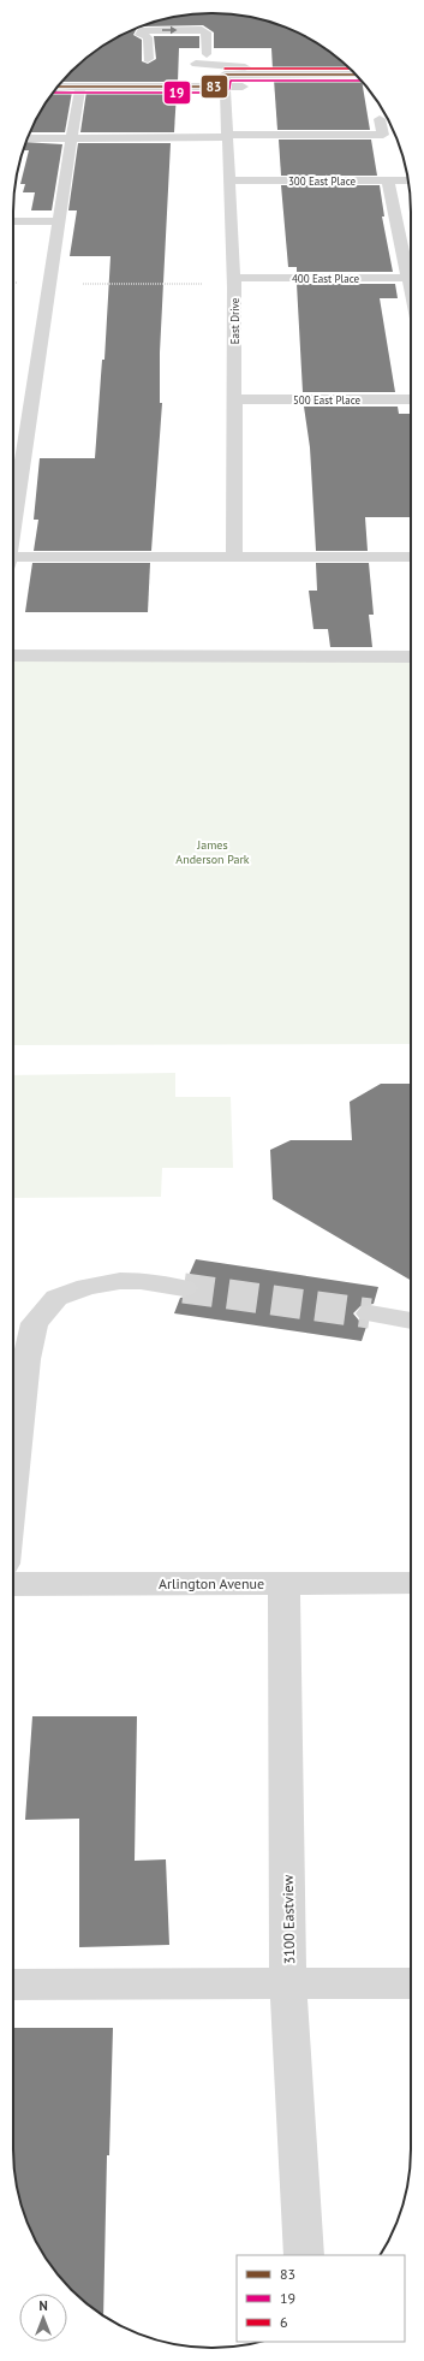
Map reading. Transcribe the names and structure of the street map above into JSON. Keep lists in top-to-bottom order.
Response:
{
  "streets": {
    "street": [
      "300 East Place",
      "400 East Place",
      "East Drive",
      "500 East Place",
      "Arlington Avenue",
      "3100 Eastview"
    ]
  },
  "crossings": [
    ["300 East Place", "East Drive"],
    ["400 East Place", "East Drive"],
    ["East Drive", "500 East Place"],
    ["Arlington Avenue", "3100 Eastview"]
  ],
  "parks": ["James Anderson Park"],
  "lines": ["transit line 6", "transit line 83", "transit line 19"],
  "legend": ["83", "19", "6"],
  "north": "top"
}
